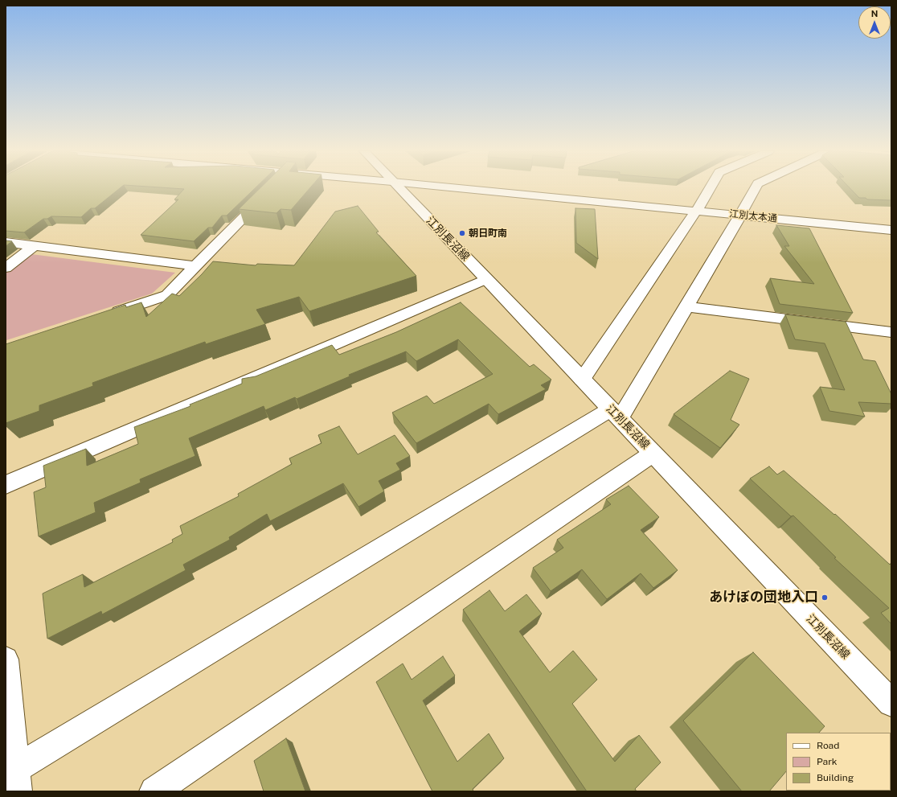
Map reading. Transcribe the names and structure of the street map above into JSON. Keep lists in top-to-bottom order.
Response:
{
  "streets": {
    "street": ["江別太本通", "江別長沼線"]
  },
  "places": ["朝日町南", "あけぼの団地入口"],
  "legend": ["Road", "Park", "Building"],
  "north": "top"
}
